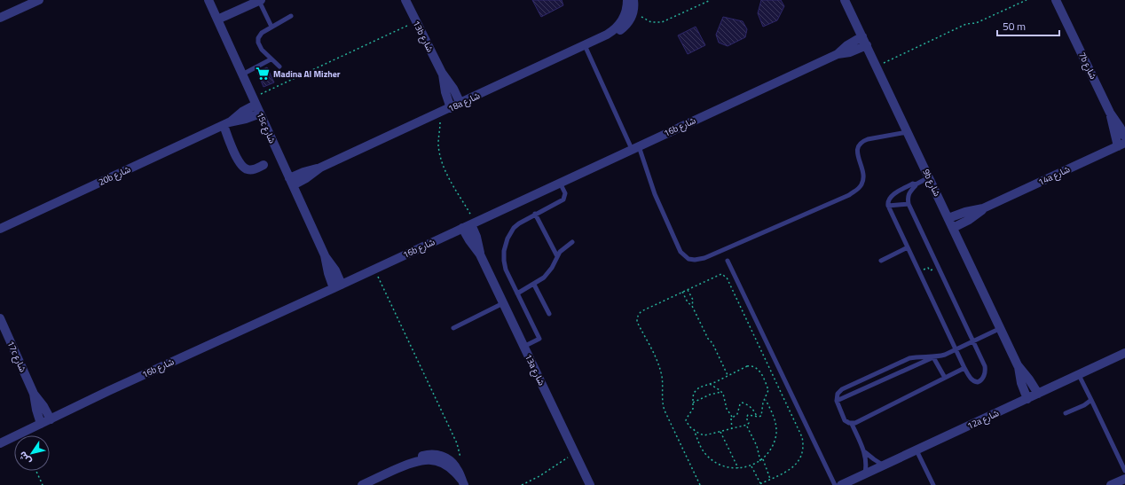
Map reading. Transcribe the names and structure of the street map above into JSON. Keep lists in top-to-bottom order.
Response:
{
  "streets": {
    "street": [
      "13b شارع",
      "7b شارع",
      "18a شارع",
      "16b شارع",
      "15c شارع",
      "20b شارع",
      "14a شارع",
      "9b شارع",
      "17c شارع",
      "13a شارع",
      "12a شارع"
    ]
  },
  "crossings": [
    ["13b شارع", "18a شارع"],
    ["7b شارع", "14a شارع"],
    ["18a شارع", "15c شارع"],
    ["16b شارع", "15c شارع"],
    ["16b شارع", "9b شارع"],
    ["16b شارع", "17c شارع"],
    ["16b شارع", "13a شارع"],
    ["15c شارع", "20b شارع"],
    ["14a شارع", "9b شارع"],
    ["9b شارع", "12a شارع"]
  ],
  "places": {
    "supermarket": ["Madina Al Mizher"]
  },
  "scale_bar": "50 m",
  "north": "bottom left"
}
